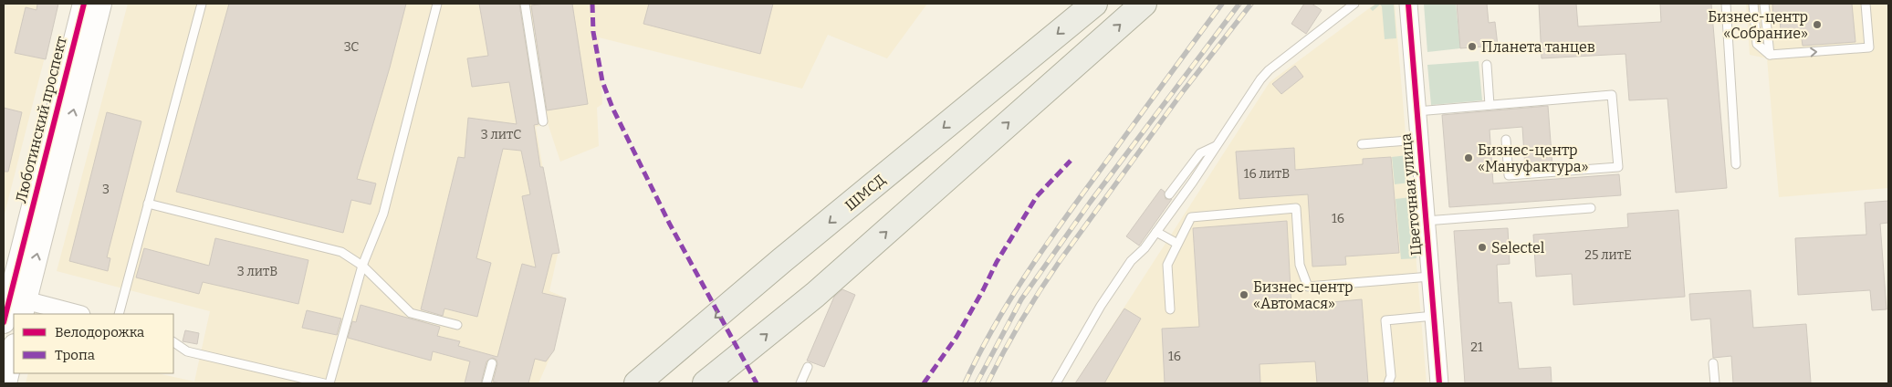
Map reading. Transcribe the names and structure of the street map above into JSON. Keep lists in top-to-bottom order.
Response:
{
  "streets": {
    "main road": ["ШМСД"],
    "street": ["Люботинский проспект", "Цветочная улица"]
  },
  "places": [
    "Бизнес-центр «Собрание»",
    "Планета танцев",
    "Бизнес-центр «Мануфактура»",
    "Selectel",
    "Бизнес-центр «Автомася»"
  ],
  "house_numbers": [
    "3С",
    "3 литС",
    "16 литВ",
    "3",
    "16",
    "25 литЕ",
    "3 литВ",
    "21",
    "16"
  ],
  "legend": ["Велодорожка", "Тропа"]
}
